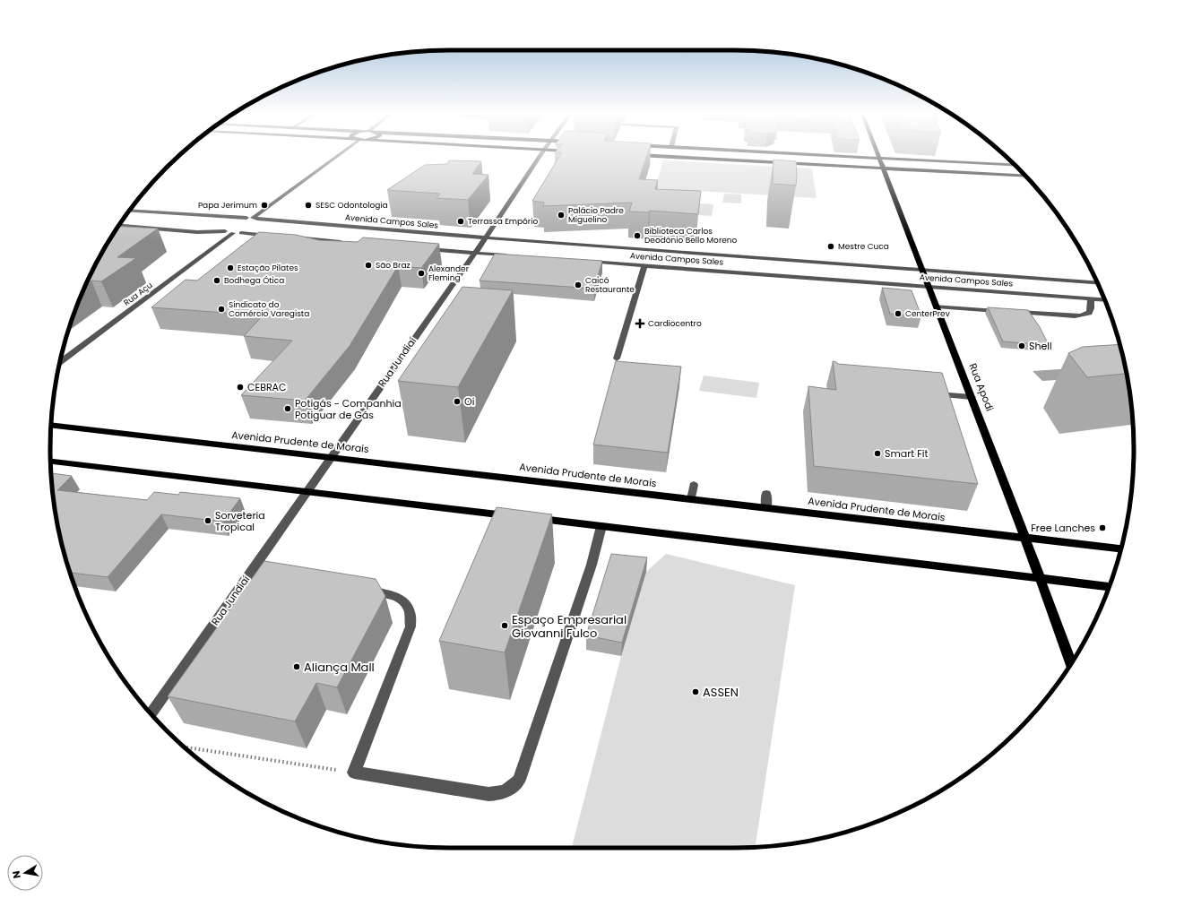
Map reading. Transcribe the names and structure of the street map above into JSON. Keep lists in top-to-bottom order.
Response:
{
  "streets": {
    "main road": ["Rua Apodi", "Avenida Prudente de Morais"],
    "street": ["Avenida Campos Sales", "Rua Açu", "Rua Jundiaí"]
  },
  "crossings": [
    ["Avenida Campos Sales", "Rua Jundiaí"],
    ["Avenida Campos Sales", "Rua Apodi"],
    ["Rua Jundiaí", "Avenida Prudente de Morais"],
    ["Rua Apodi", "Avenida Prudente de Morais"]
  ],
  "places": {
    "other": [
      "Papa Jerimum",
      "SESC Odontologia",
      "Palácio Padre Miguelino",
      "Terrassa Empório",
      "Biblioteca Carlos Deodônio Bello Moreno",
      "Mestre Cuca",
      "São Braz",
      "Estação Pilates",
      "Alexander Fleming",
      "Bodhega Ótica",
      "Caicó Restaurante",
      "Sindicato do Comércio Varegista",
      "CenterPrev",
      "Shell",
      "CEBRAC",
      "Oi",
      "Potigás - Companhia Potiguar de Gás",
      "Smart Fit",
      "Sorveteria Tropical",
      "Free Lanches",
      "Espaço Empresarial Giovanni Fulco",
      "Aliança Mall",
      "ASSEN"
    ],
    "health": ["Cardiocentro"]
  },
  "north": "left"
}
